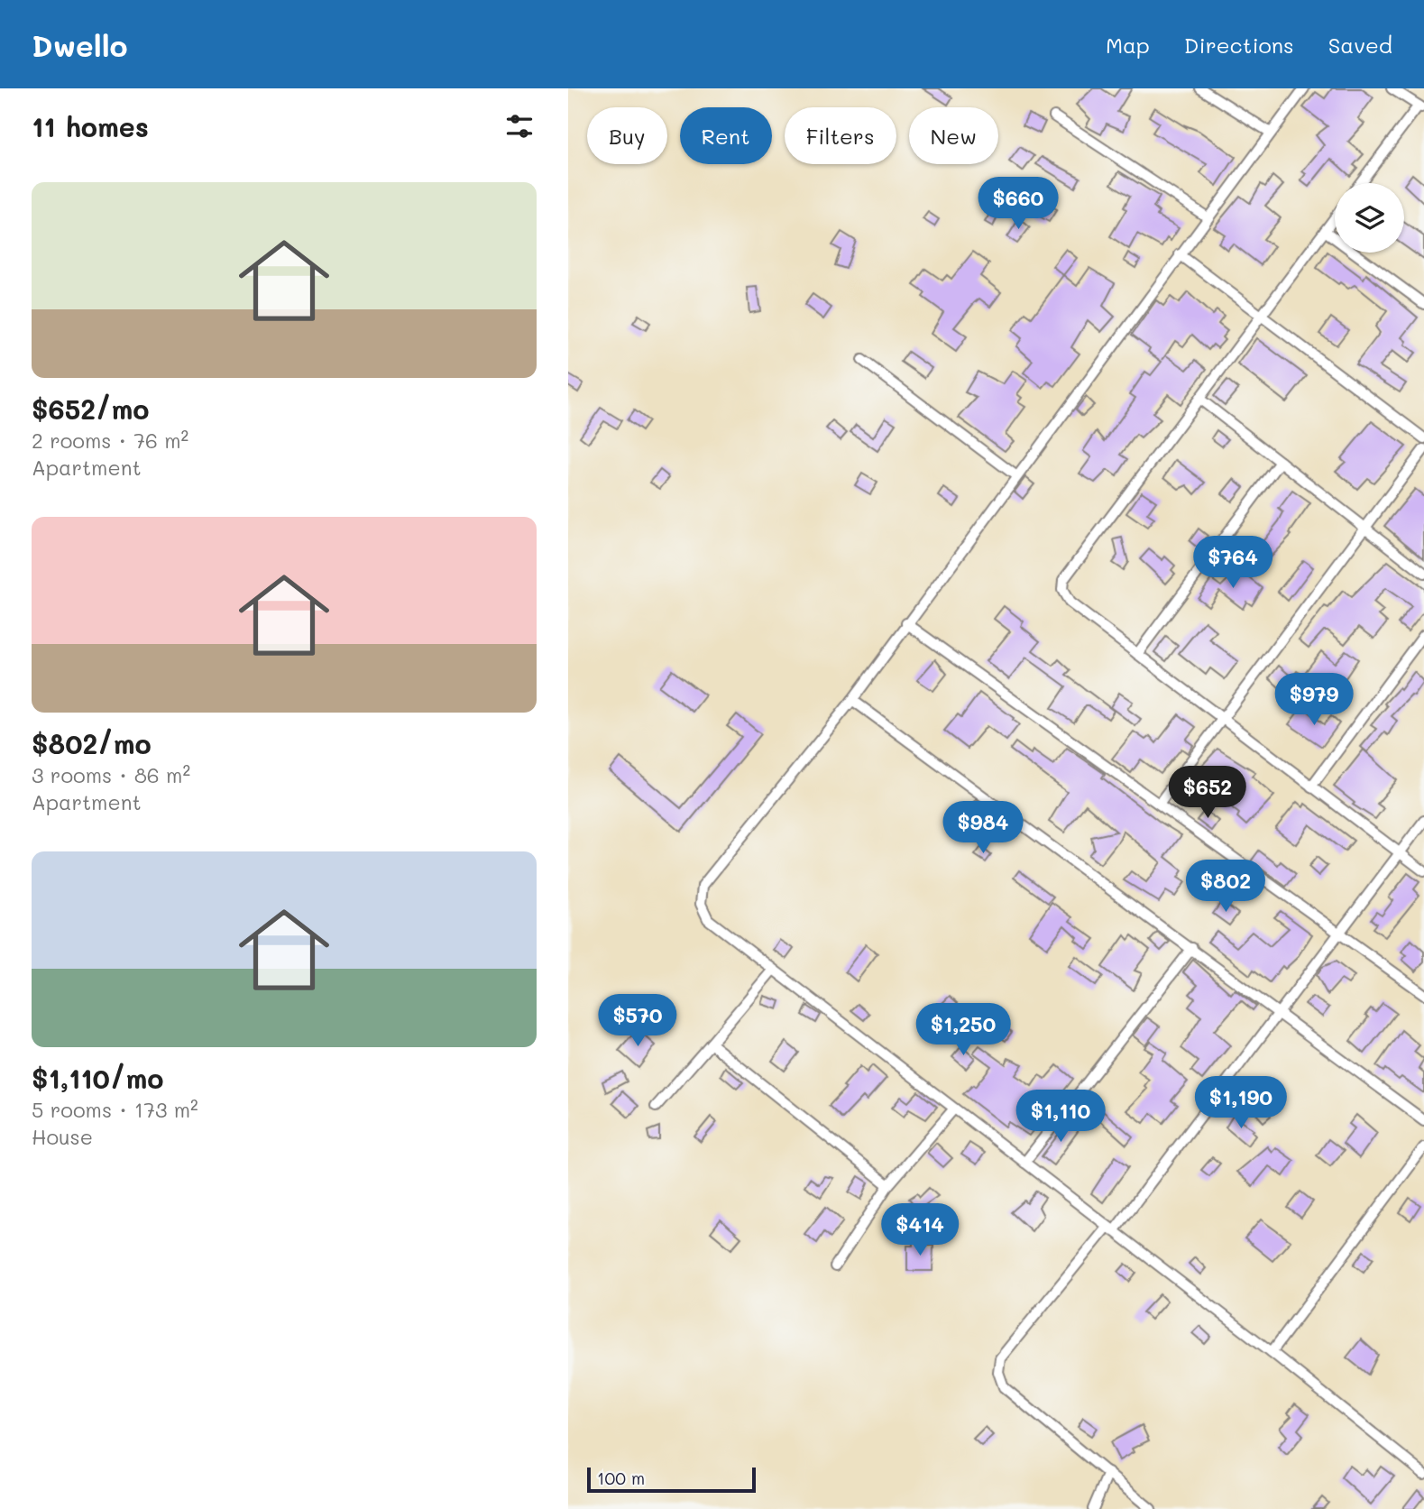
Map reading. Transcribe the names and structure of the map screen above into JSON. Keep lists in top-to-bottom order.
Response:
{
  "scale_bar": "100 m",
  "page": {
    "header": "Dwello",
    "nav": ["Map", "Directions", "Saved"],
    "heading": "11 homes",
    "chip": [
      "Buy",
      "Rent",
      "Filters",
      "New"
    ],
    "list": [
      {
        "name": "$652/mo",
        "note": "2 rooms · 76 m² · Apartment"
      },
      {
        "name": "$802/mo",
        "note": "3 rooms · 86 m² · Apartment"
      },
      {
        "name": "$1,110/mo",
        "note": "5 rooms · 173 m² · House"
      }
    ],
    "price": [
      "$660",
      "$764",
      "$979",
      "$652",
      "$984",
      "$802",
      "$570",
      "$1,250",
      "$1,190",
      "$1,110",
      "$414"
    ],
    "scale": "100 m"
  }
}
